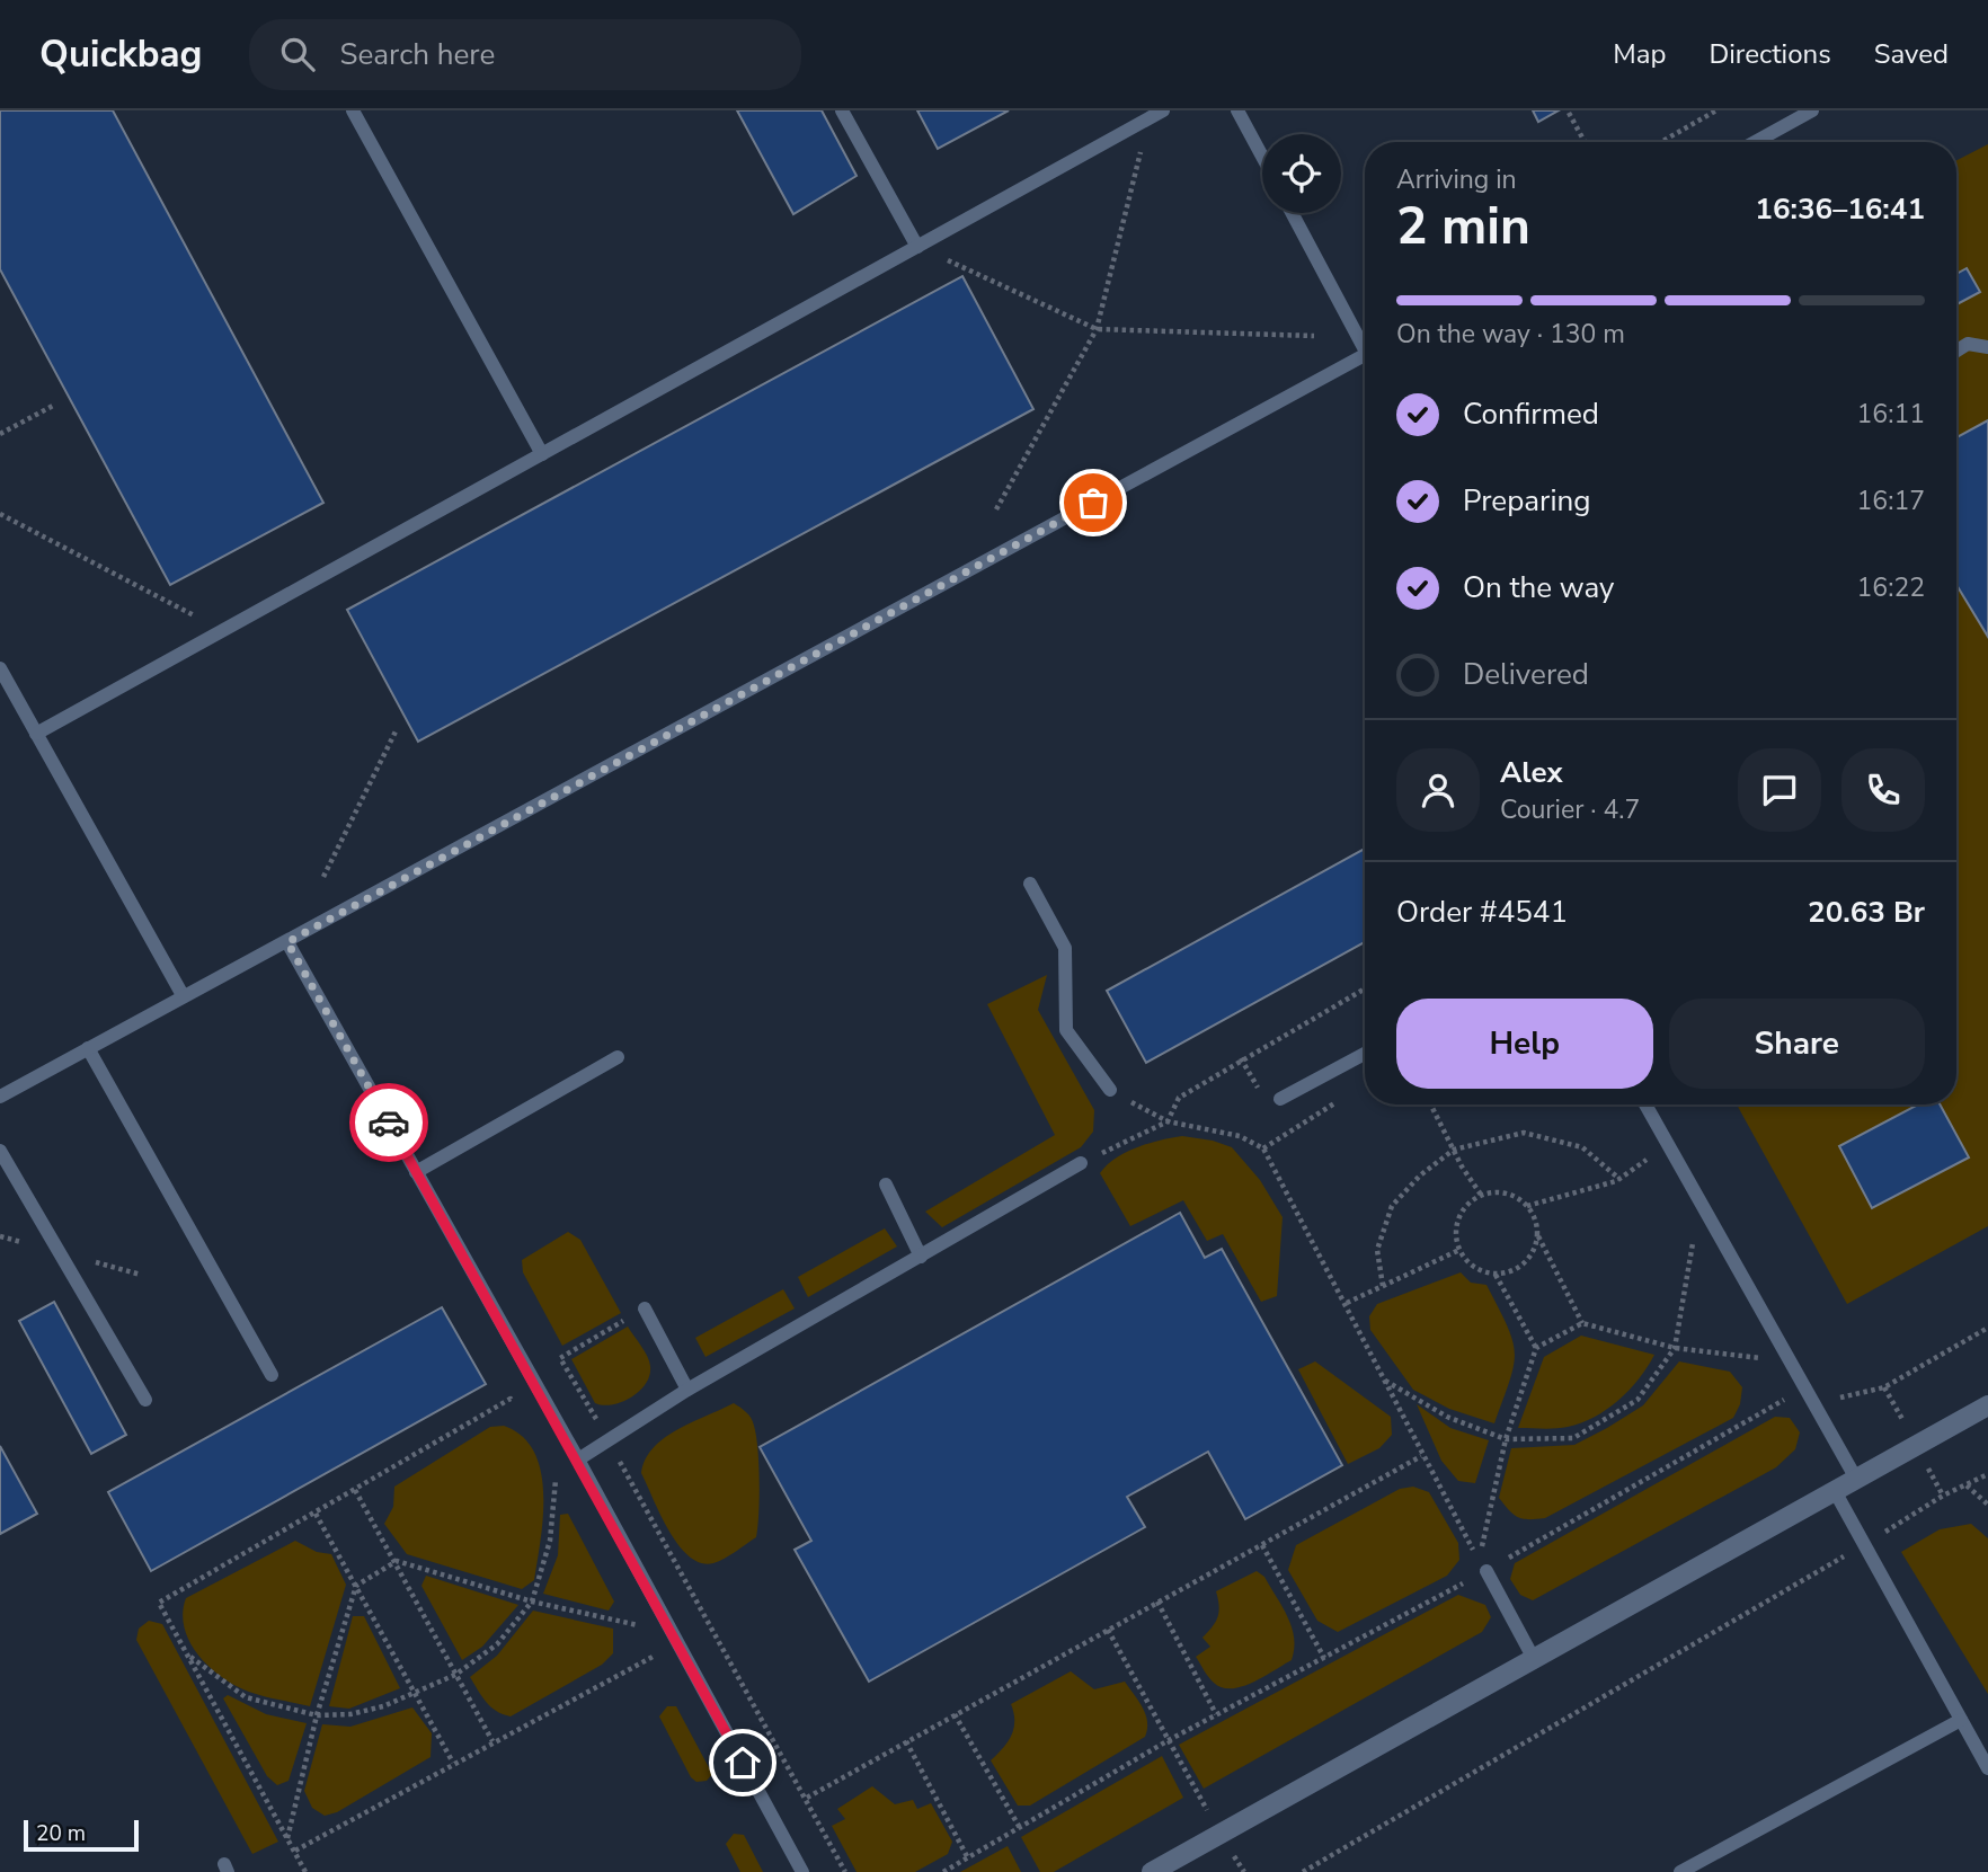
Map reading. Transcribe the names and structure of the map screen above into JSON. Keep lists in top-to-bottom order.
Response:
{
  "scale_bar": "20 m",
  "page": {
    "header": "Quickbag",
    "search": "Search here",
    "nav": ["Map", "Directions", "Saved"],
    "heading": ["2 min", "Arriving in", "16:36–16:41"],
    "panel": [
      "Alex",
      "Courier · 4.7",
      "Order #4541",
      "20.63 Br"
    ],
    "bar": "On the way · 130 m",
    "list": [
      ["Confirmed", "16:11"],
      ["Preparing", "16:17"],
      ["On the way", "16:22"],
      "Delivered"
    ],
    "buttons": ["Help", "Share"],
    "scale": "20 m"
  }
}
